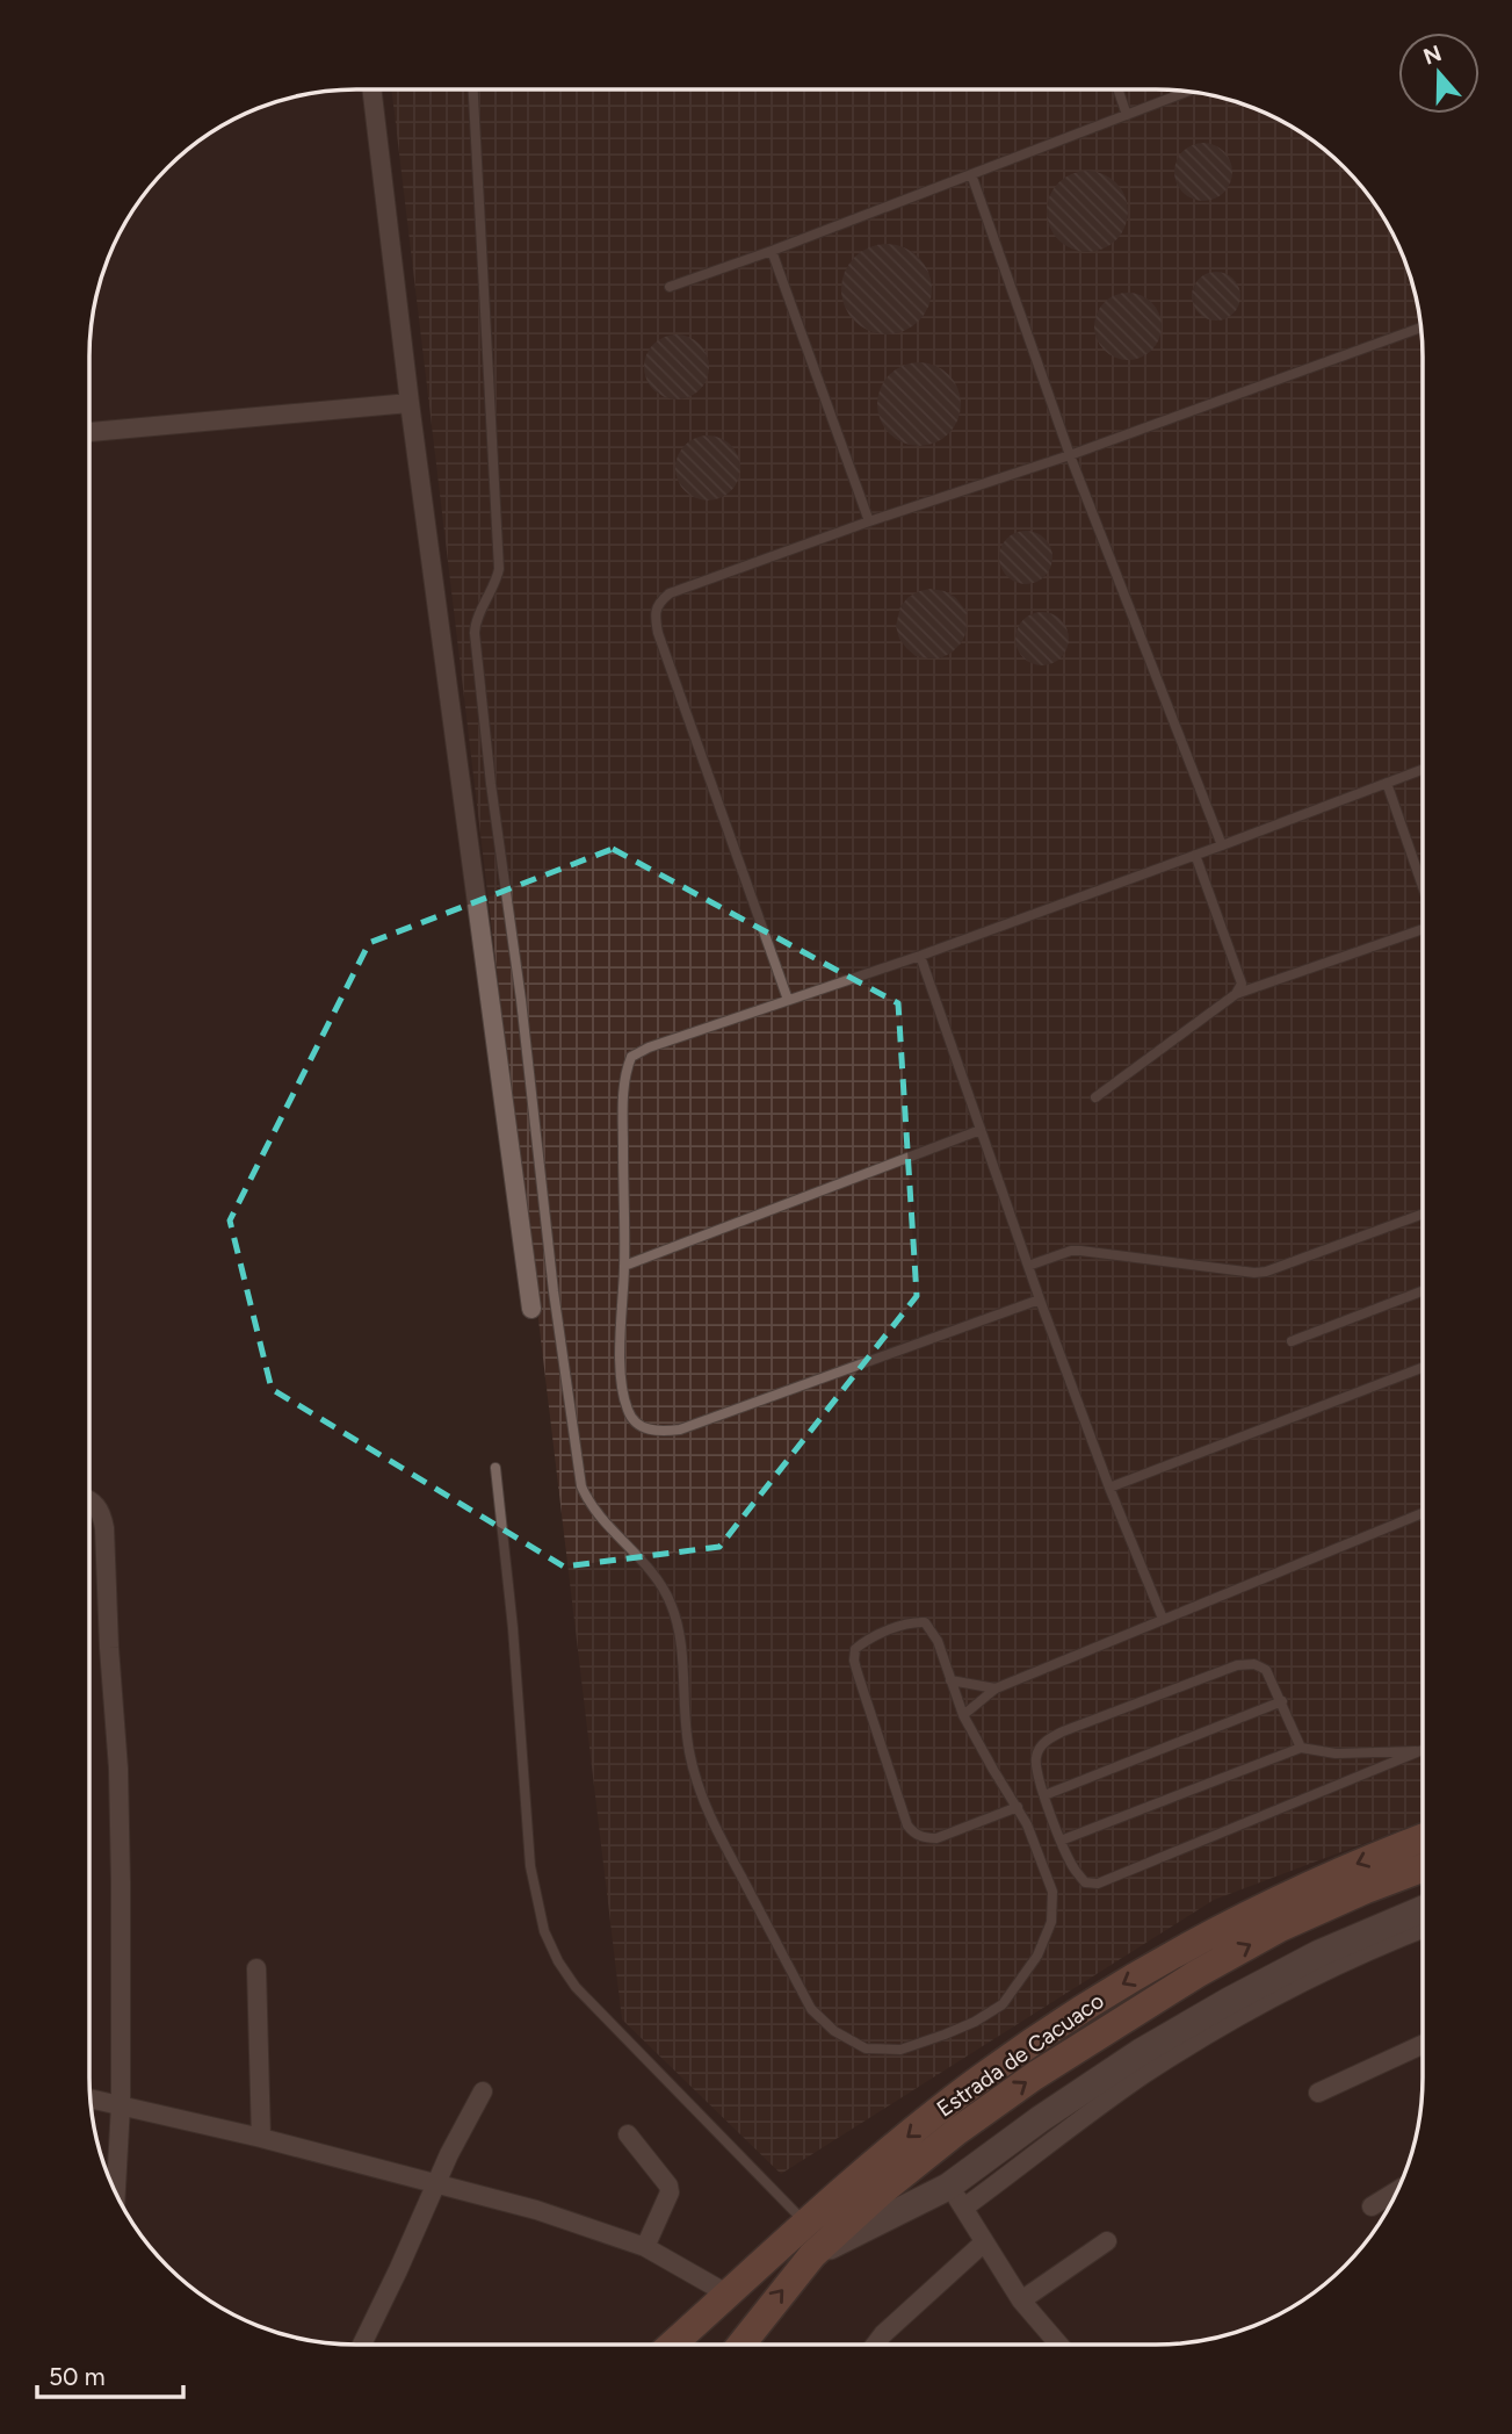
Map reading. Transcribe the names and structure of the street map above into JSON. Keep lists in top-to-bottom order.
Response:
{
  "streets": {
    "main road": ["Estrada de Cacuaco"]
  },
  "scale_bar": "50 m",
  "north": "top"
}
